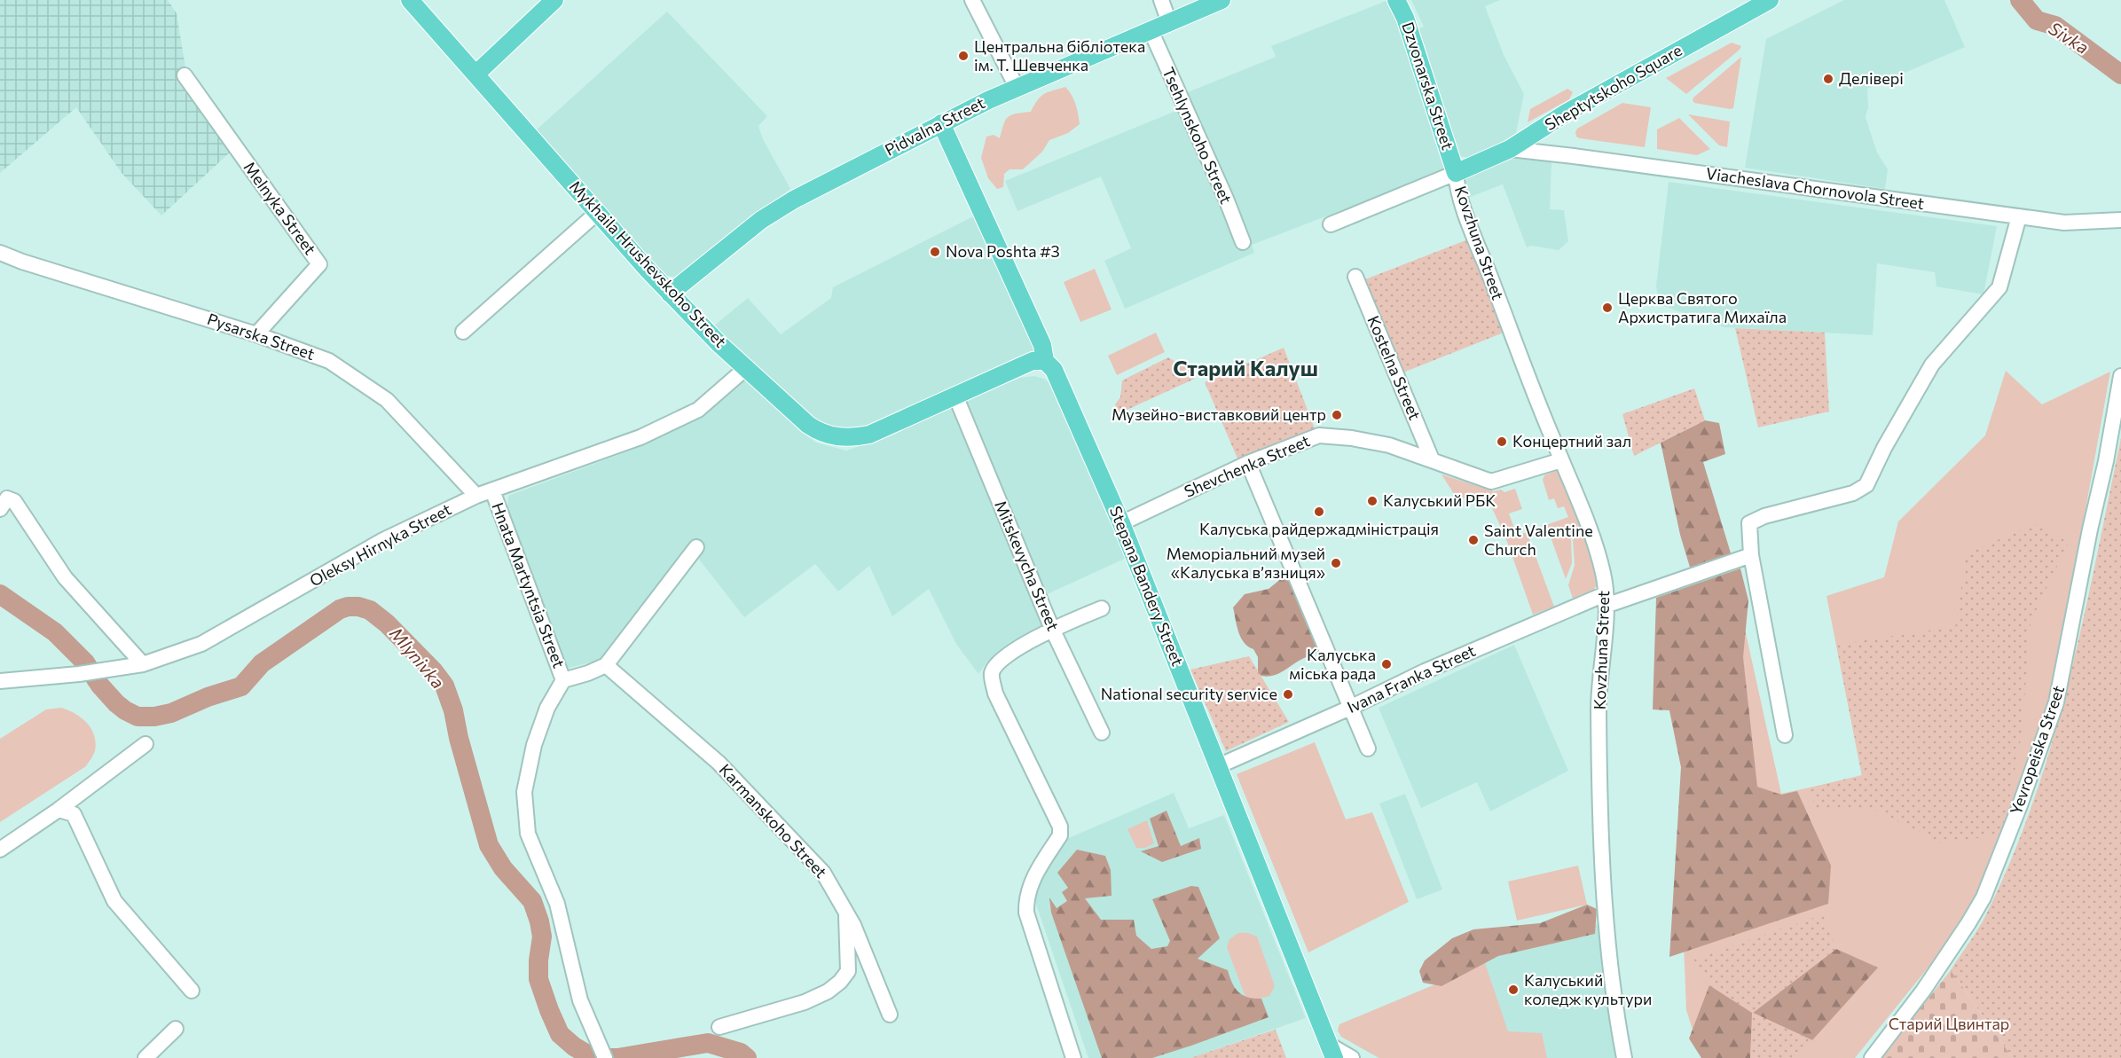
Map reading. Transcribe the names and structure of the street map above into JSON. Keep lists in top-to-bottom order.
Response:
{
  "streets": {
    "main road": [
      "Dzvonarska Street",
      "Sheptytskoho Square",
      "Pidvalna Street",
      "Mykhaila Hrushevskoho Street",
      "Stepana Bandery Street"
    ],
    "street": [
      "Tsehlynskoho Street",
      "Viacheslava Chornovola Street",
      "Melnyka Street",
      "Kovzhuna Street",
      "Pysarska Street",
      "Kostelna Street",
      "Shevchenka Street",
      "Oleksy Hirnyka Street",
      "Mitskevycha Street",
      "Hnata Martyntsia Street",
      "Ivana Franka Street",
      "Yevropeiska Street",
      "Karmanskoho Street"
    ]
  },
  "crossings": [
    ["Dzvonarska Street", "Sheptytskoho Square"],
    ["Dzvonarska Street", "Kovzhuna Street"],
    ["Sheptytskoho Square", "Viacheslava Chornovola Street"],
    ["Sheptytskoho Square", "Kovzhuna Street"],
    ["Pidvalna Street", "Tsehlynskoho Street"],
    ["Pidvalna Street", "Mykhaila Hrushevskoho Street"],
    ["Pidvalna Street", "Stepana Bandery Street"],
    ["Melnyka Street", "Pysarska Street"],
    ["Kovzhuna Street", "Shevchenka Street"],
    ["Kovzhuna Street", "Ivana Franka Street"],
    ["Mykhaila Hrushevskoho Street", "Oleksy Hirnyka Street"],
    ["Mykhaila Hrushevskoho Street", "Mitskevycha Street"],
    ["Mykhaila Hrushevskoho Street", "Stepana Bandery Street"],
    ["Pysarska Street", "Oleksy Hirnyka Street"],
    ["Kostelna Street", "Shevchenka Street"],
    ["Shevchenka Street", "Stepana Bandery Street"],
    ["Oleksy Hirnyka Street", "Hnata Martyntsia Street"],
    ["Hnata Martyntsia Street", "Karmanskoho Street"],
    ["Stepana Bandery Street", "Ivana Franka Street"]
  ],
  "districts": ["Старий Калуш"],
  "water": ["Sivka", "Mlynivka"],
  "parks": ["Старий Цвинтар"],
  "places": [
    "Центральна бібліотека ім. Т. Шевченка",
    "Делівері",
    "Nova Poshta #3",
    "Церква Святого Архистратига Михаїла",
    "Музейно-виставковий центр",
    "Концертний зал",
    "Калуський РБК",
    "Калуська райдержадміністрація",
    "Saint Valentine Church",
    "Меморіальний музей «Калуська в’язниця»",
    "Калуська міська рада",
    "National security service",
    "Калуський коледж культури"
  ]
}
